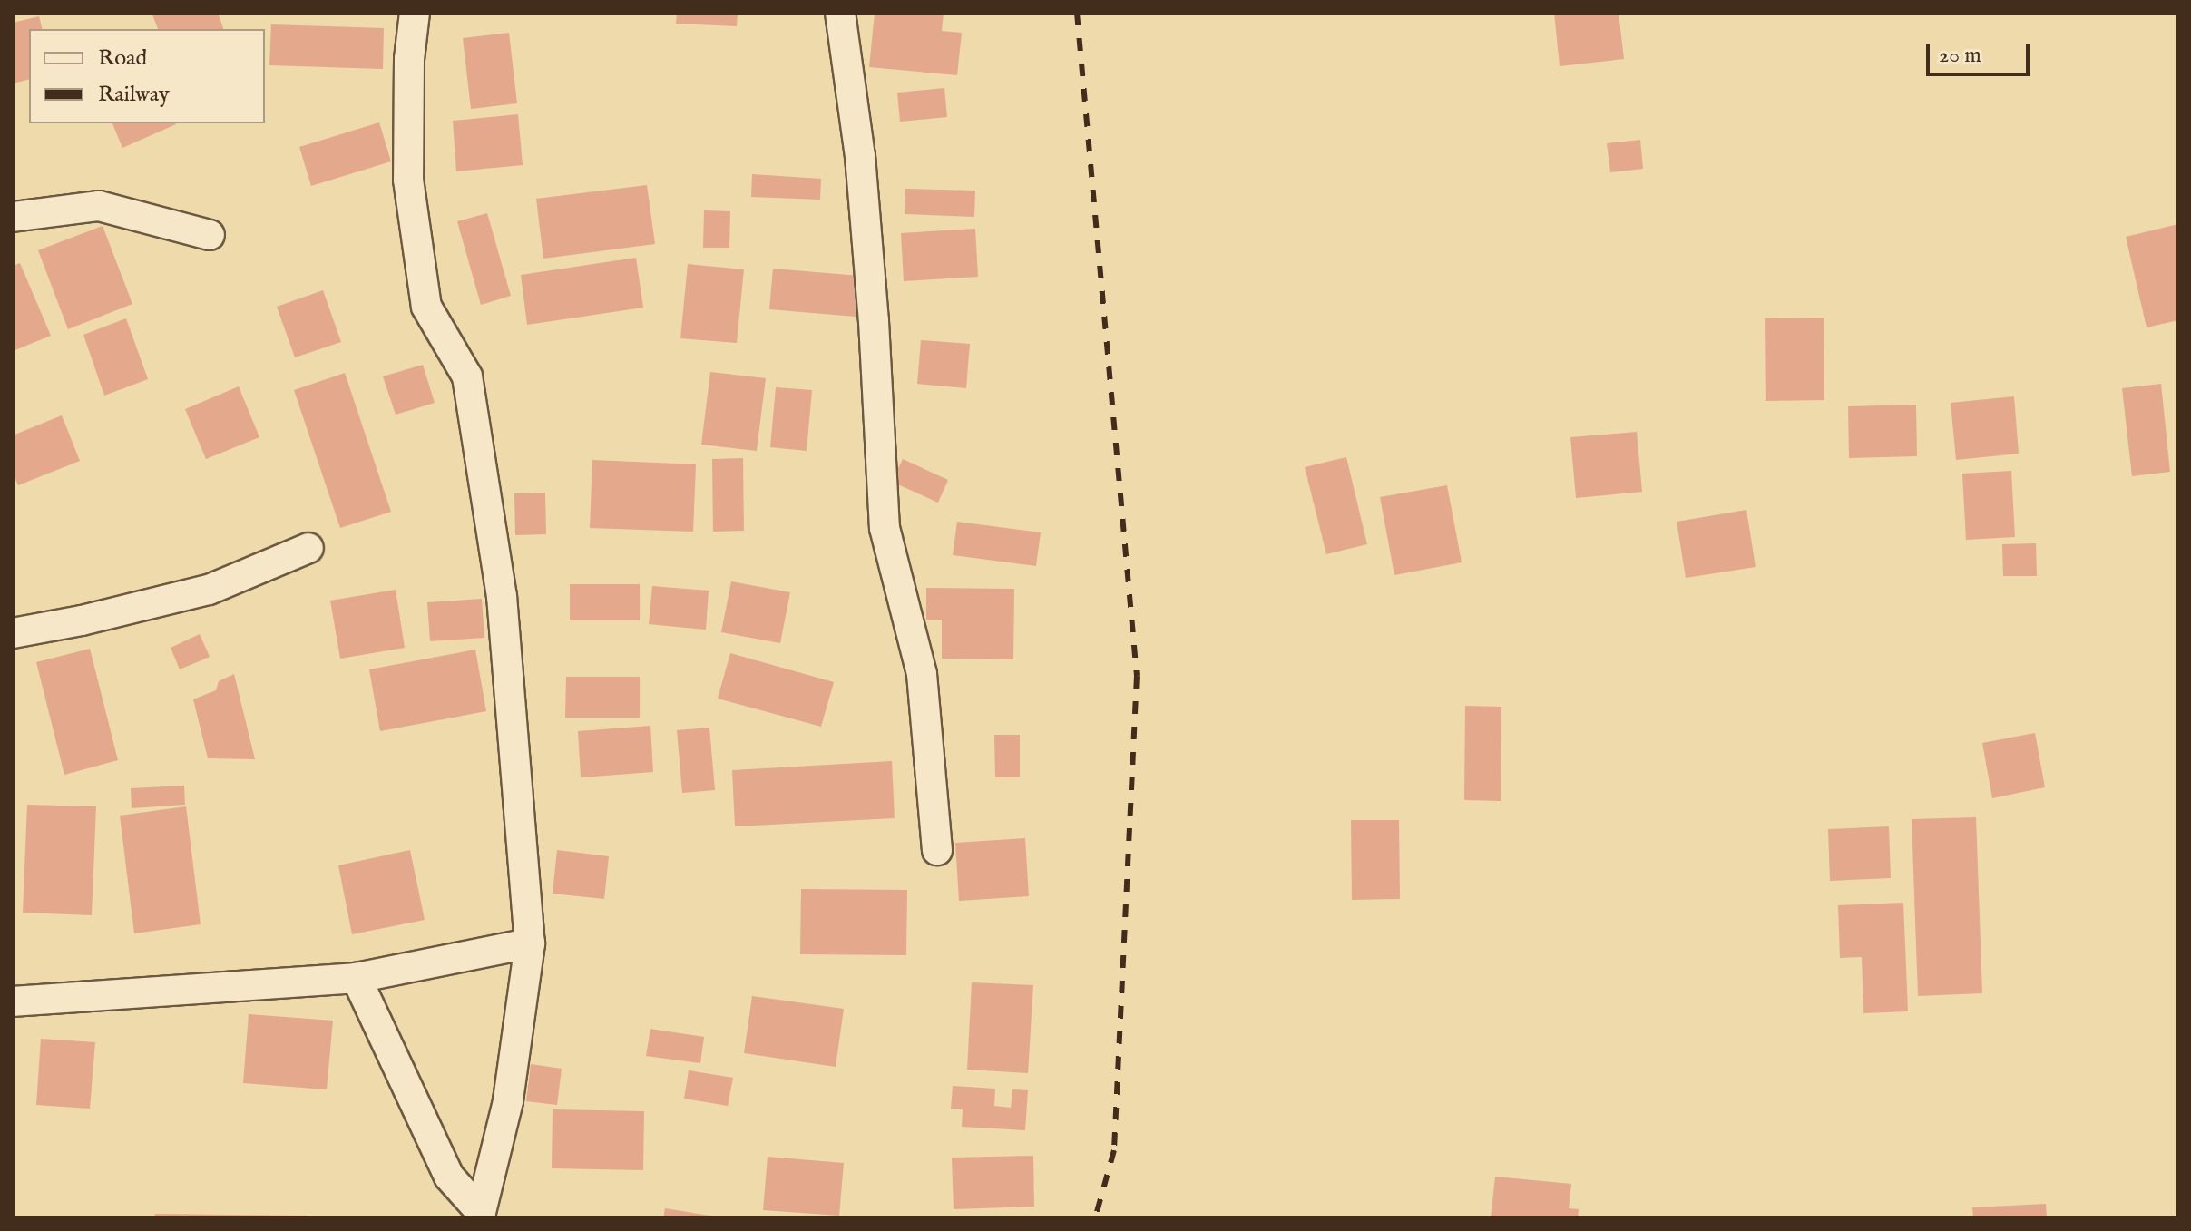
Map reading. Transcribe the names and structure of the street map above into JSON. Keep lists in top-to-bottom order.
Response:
{
  "legend": ["Road", "Railway"],
  "scale_bar": "20 m"
}
